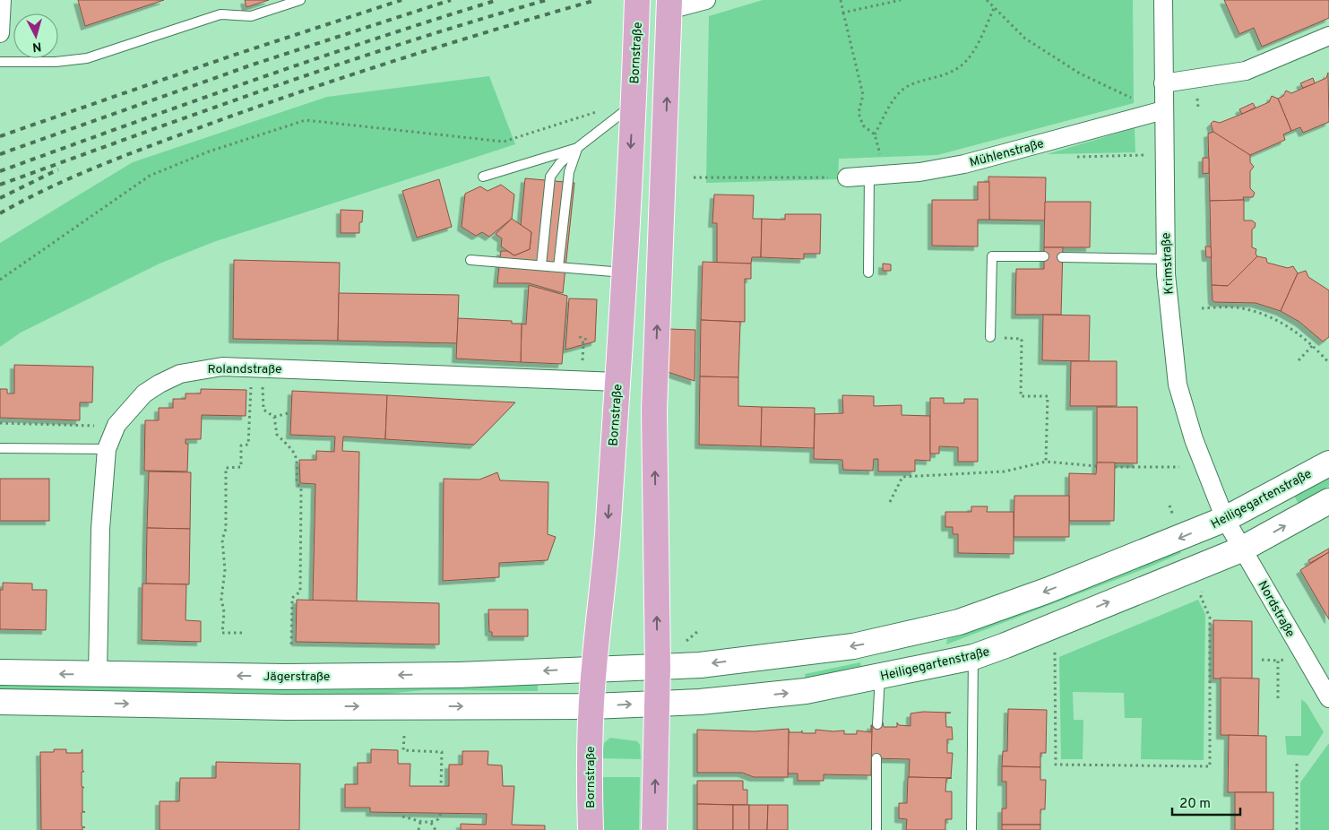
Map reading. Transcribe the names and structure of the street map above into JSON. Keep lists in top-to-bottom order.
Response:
{
  "streets": {
    "main road": ["Bornstraße", "Heiligegartenstraße", "Jägerstraße"],
    "street": [
      "Mühlenstraße",
      "Krimstraße",
      "Rolandstraße",
      "Nordstraße"
    ]
  },
  "crossings": [
    ["Bornstraße", "Rolandstraße"],
    ["Bornstraße", "Heiligegartenstraße"],
    ["Bornstraße", "Jägerstraße"],
    ["Mühlenstraße", "Krimstraße"],
    ["Krimstraße", "Heiligegartenstraße"],
    ["Krimstraße", "Nordstraße"],
    ["Rolandstraße", "Jägerstraße"],
    ["Heiligegartenstraße", "Nordstraße"],
    ["Heiligegartenstraße", "Jägerstraße"]
  ],
  "scale_bar": "20 m",
  "north": "bottom"
}
